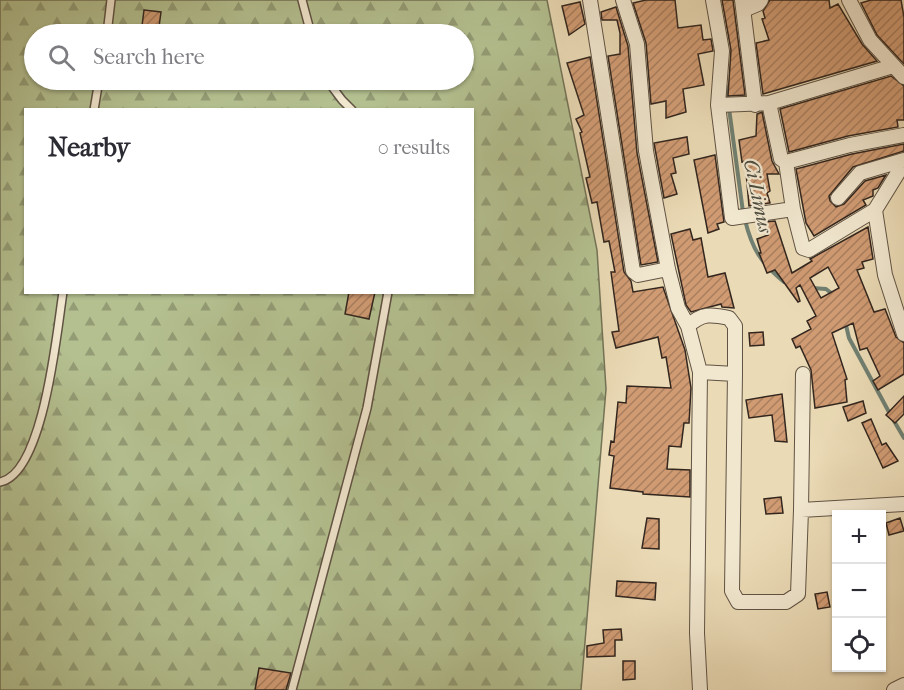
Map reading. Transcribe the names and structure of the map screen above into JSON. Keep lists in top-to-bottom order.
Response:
{
  "water": ["Ci Limus"],
  "page": {
    "search": "Search here",
    "heading": ["Nearby", "0 results"],
    "map_buttons": ["+", "−"]
  }
}
